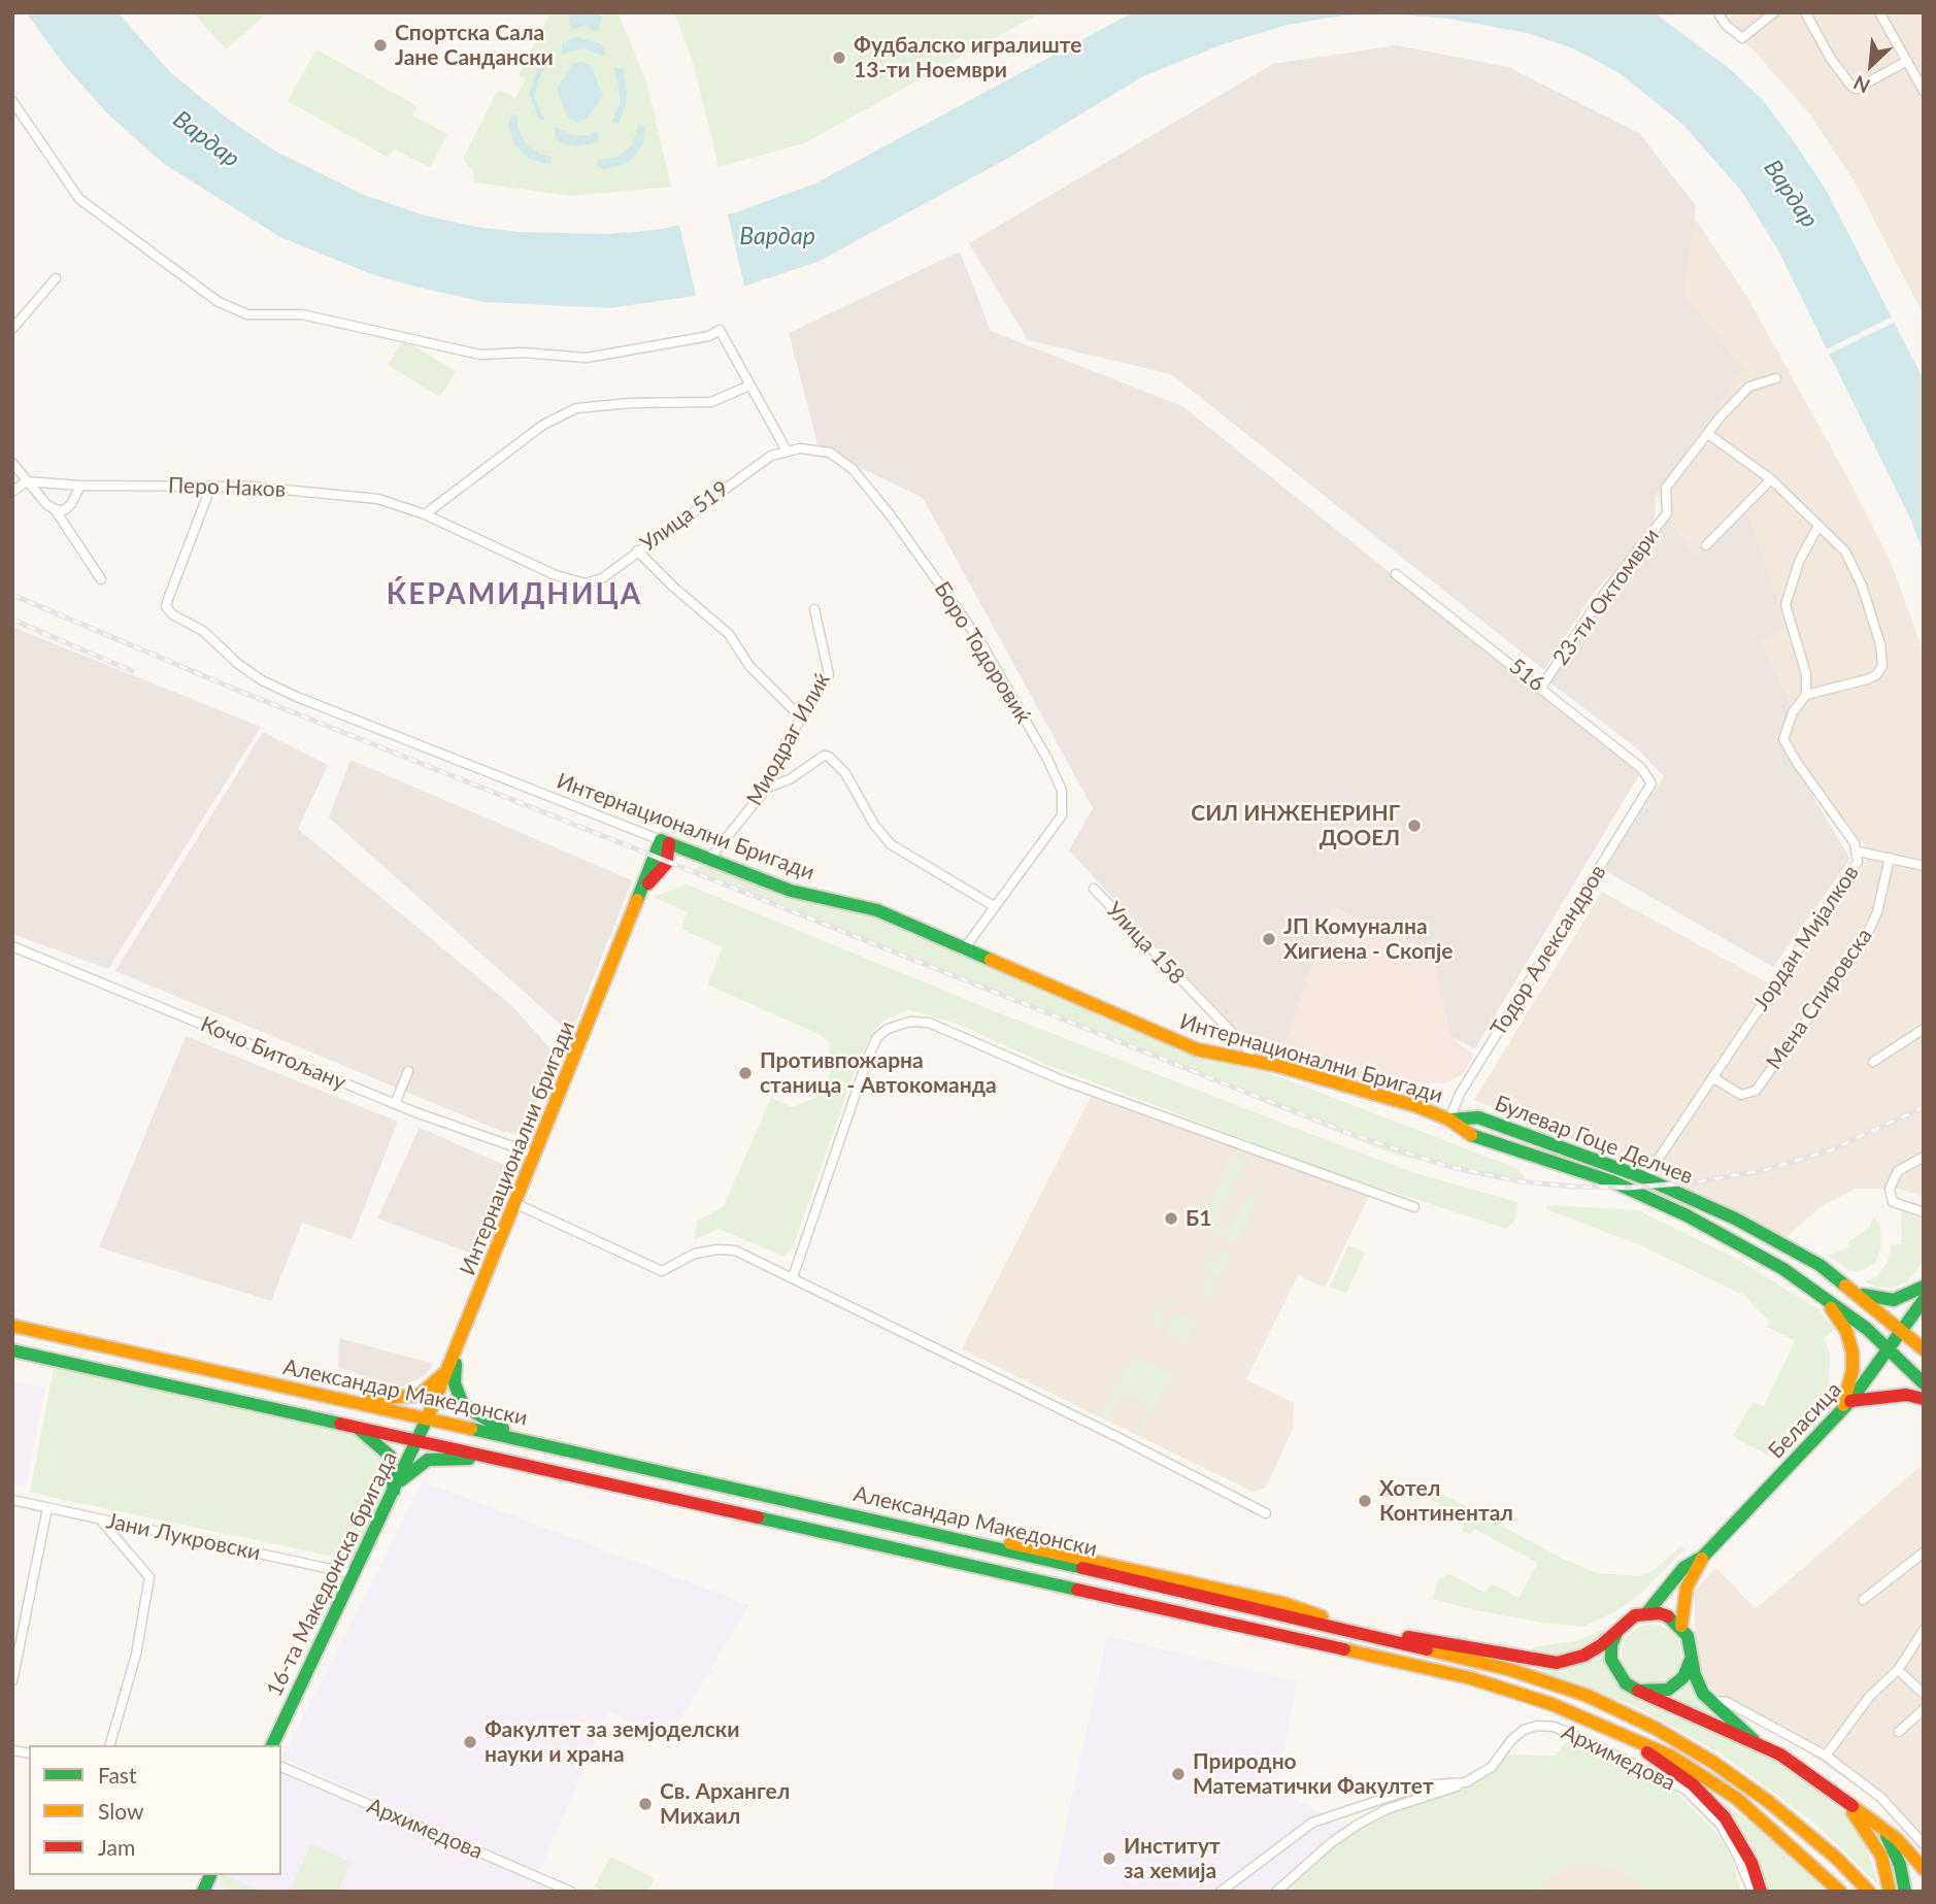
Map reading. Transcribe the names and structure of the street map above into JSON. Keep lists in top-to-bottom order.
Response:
{
  "streets": {
    "street": [
      "Перо Наков",
      "Улица 519",
      "23-ти Октомври",
      "Боро Тодоровиќ",
      "516",
      "Миодраг Илиќ",
      "Интернационални Бригади",
      "Јордан Мијалков",
      "Улица 158",
      "Тодор Александров",
      "Мена Спировска",
      "Кочо Битољану",
      "Булевар Гоце Делчев",
      "Интернационални бригади",
      "Александар Македонски",
      "Беласица",
      "Јани Лукровски",
      "16-та Македонска бригада",
      "Архимедова"
    ]
  },
  "crossings": [
    ["Перо Наков", "Улица 519"],
    ["Перо Наков", "Интернационални Бригади"],
    ["Улица 519", "Боро Тодоровиќ"],
    ["23-ти Октомври", "516"],
    ["Боро Тодоровиќ", "Интернационални Бригади"],
    ["516", "Тодор Александров"],
    ["Миодраг Илиќ", "Интернационални Бригади"],
    ["Интернационални Бригади", "Улица 158"],
    ["Интернационални Бригади", "Тодор Александров"],
    ["Интернационални Бригади", "Булевар Гоце Делчев"],
    ["Интернационални Бригади", "Интернационални бригади"],
    ["Јордан Мијалков", "Мена Спировска"],
    ["Јордан Мијалков", "Булевар Гоце Делчев"],
    ["Тодор Александров", "Булевар Гоце Делчев"],
    ["Кочо Битољану", "Интернационални бригади"],
    ["Булевар Гоце Делчев", "Беласица"],
    ["Интернационални бригади", "Александар Македонски"],
    ["Интернационални бригади", "16-та Македонска бригада"],
    ["Александар Македонски", "16-та Македонска бригада"],
    ["Јани Лукровски", "16-та Македонска бригада"]
  ],
  "districts": ["ЌЕРАМИДНИЦА"],
  "water": ["Вардар"],
  "places": [
    "Спортска Сала Јане Сандански",
    "Фудбалско игралиште 13-ти Ноември",
    "СИЛ ИНЖЕНЕРИНГ ДООЕЛ",
    "ЈП Комунална Хигиена - Скопје",
    "Противпожарна станица - Автокоманда",
    "Б1",
    "Хотел Континентал",
    "Факултет за земјоделски науки и храна",
    "Природно Математички Факултет",
    "Св. Архангел Михаил",
    "Институт за хемија"
  ],
  "legend": ["Fast", "Slow", "Jam"],
  "north": "bottom left"
}
